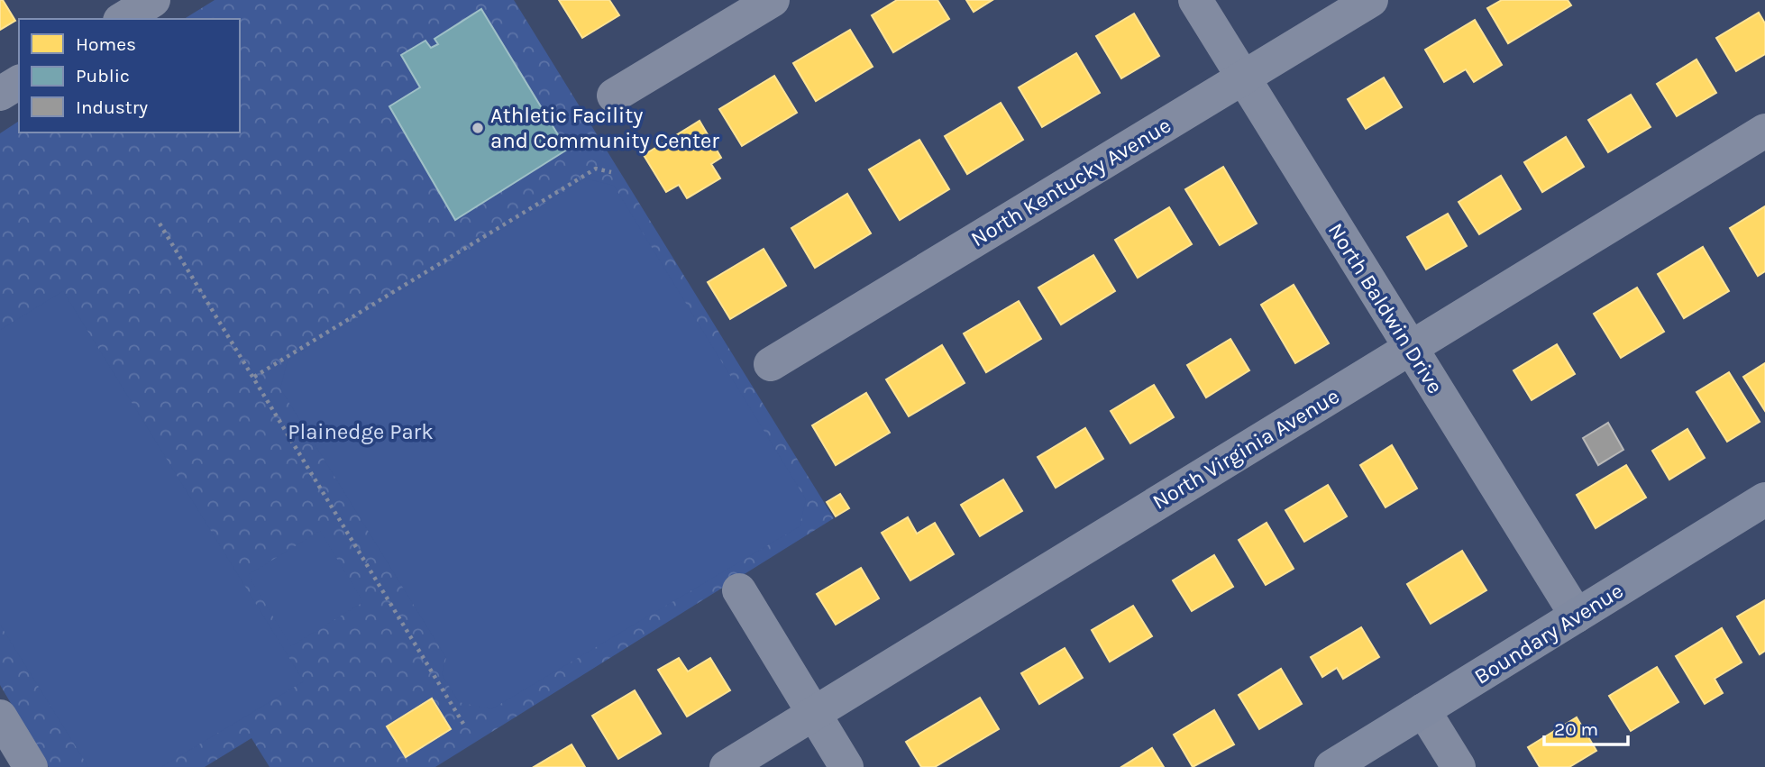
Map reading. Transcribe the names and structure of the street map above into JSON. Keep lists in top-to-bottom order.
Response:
{
  "streets": {
    "main road": ["Boundary Avenue"],
    "street": ["North Kentucky Avenue", "North Baldwin Drive", "North Virginia Avenue"]
  },
  "crossings": [
    ["North Kentucky Avenue", "North Baldwin Drive"],
    ["North Baldwin Drive", "North Virginia Avenue"],
    ["North Baldwin Drive", "Boundary Avenue"]
  ],
  "parks": ["Plainedge Park"],
  "places": ["Athletic Facility and Community Center"],
  "legend": ["Homes", "Public", "Industry"],
  "scale_bar": "20 m"
}
